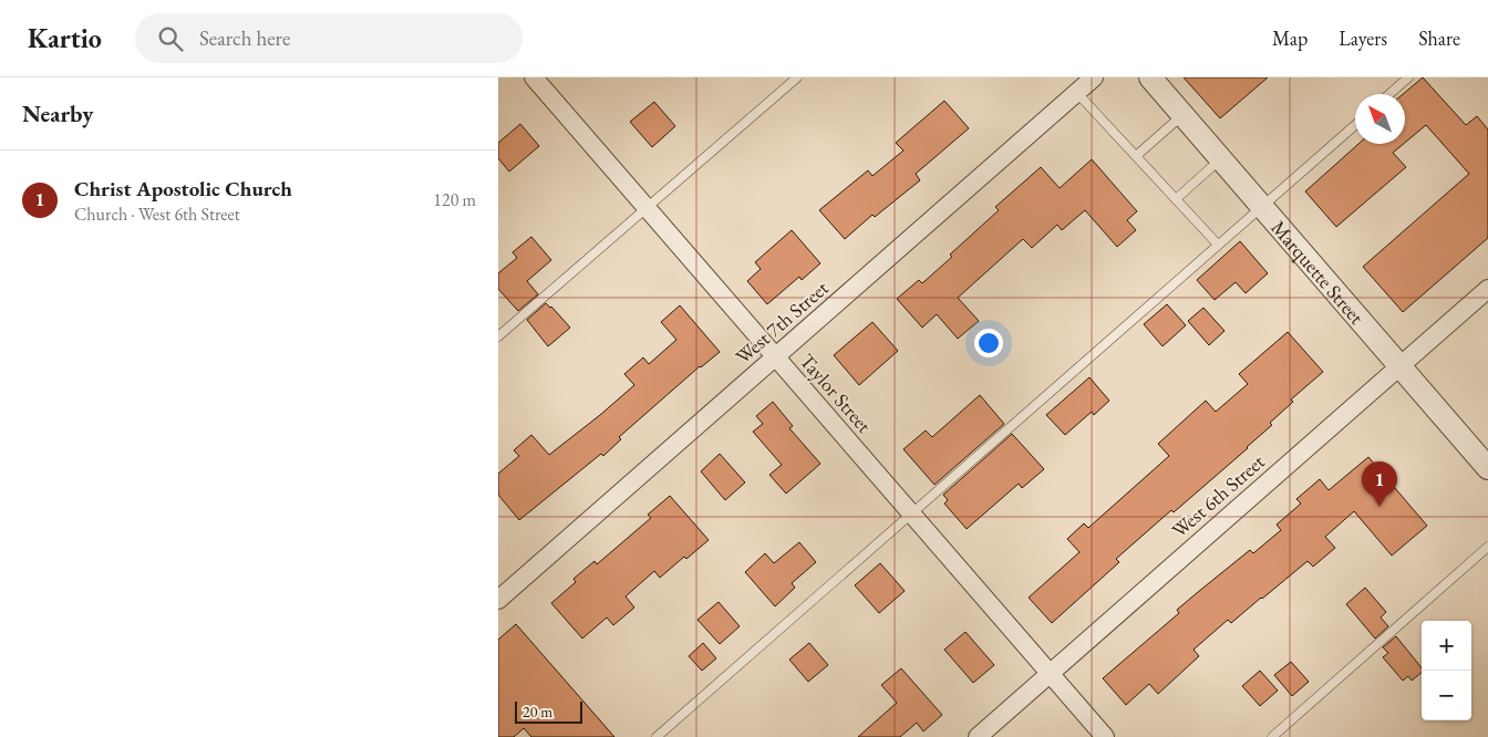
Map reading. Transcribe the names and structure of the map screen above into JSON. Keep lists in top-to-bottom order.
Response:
{
  "streets": {
    "street": [
      "Marquette Street",
      "West 7th Street",
      "Taylor Street",
      "West 6th Street"
    ]
  },
  "crossings": [
    ["Marquette Street", "West 6th Street"],
    ["West 7th Street", "Taylor Street"],
    ["Taylor Street", "West 6th Street"]
  ],
  "scale_bar": "20 m",
  "north": "top left",
  "page": {
    "header": "Kartio",
    "search": "Search here",
    "nav": ["Map", "Layers", "Share"],
    "heading": "Nearby",
    "list": [
      {
        "mark": "1",
        "name": "Christ Apostolic Church",
        "note": "Church · West 6th Street",
        "value": "120 m"
      }
    ],
    "pins": "1",
    "map_buttons": ["+", "−"],
    "scale": "20 m"
  }
}
